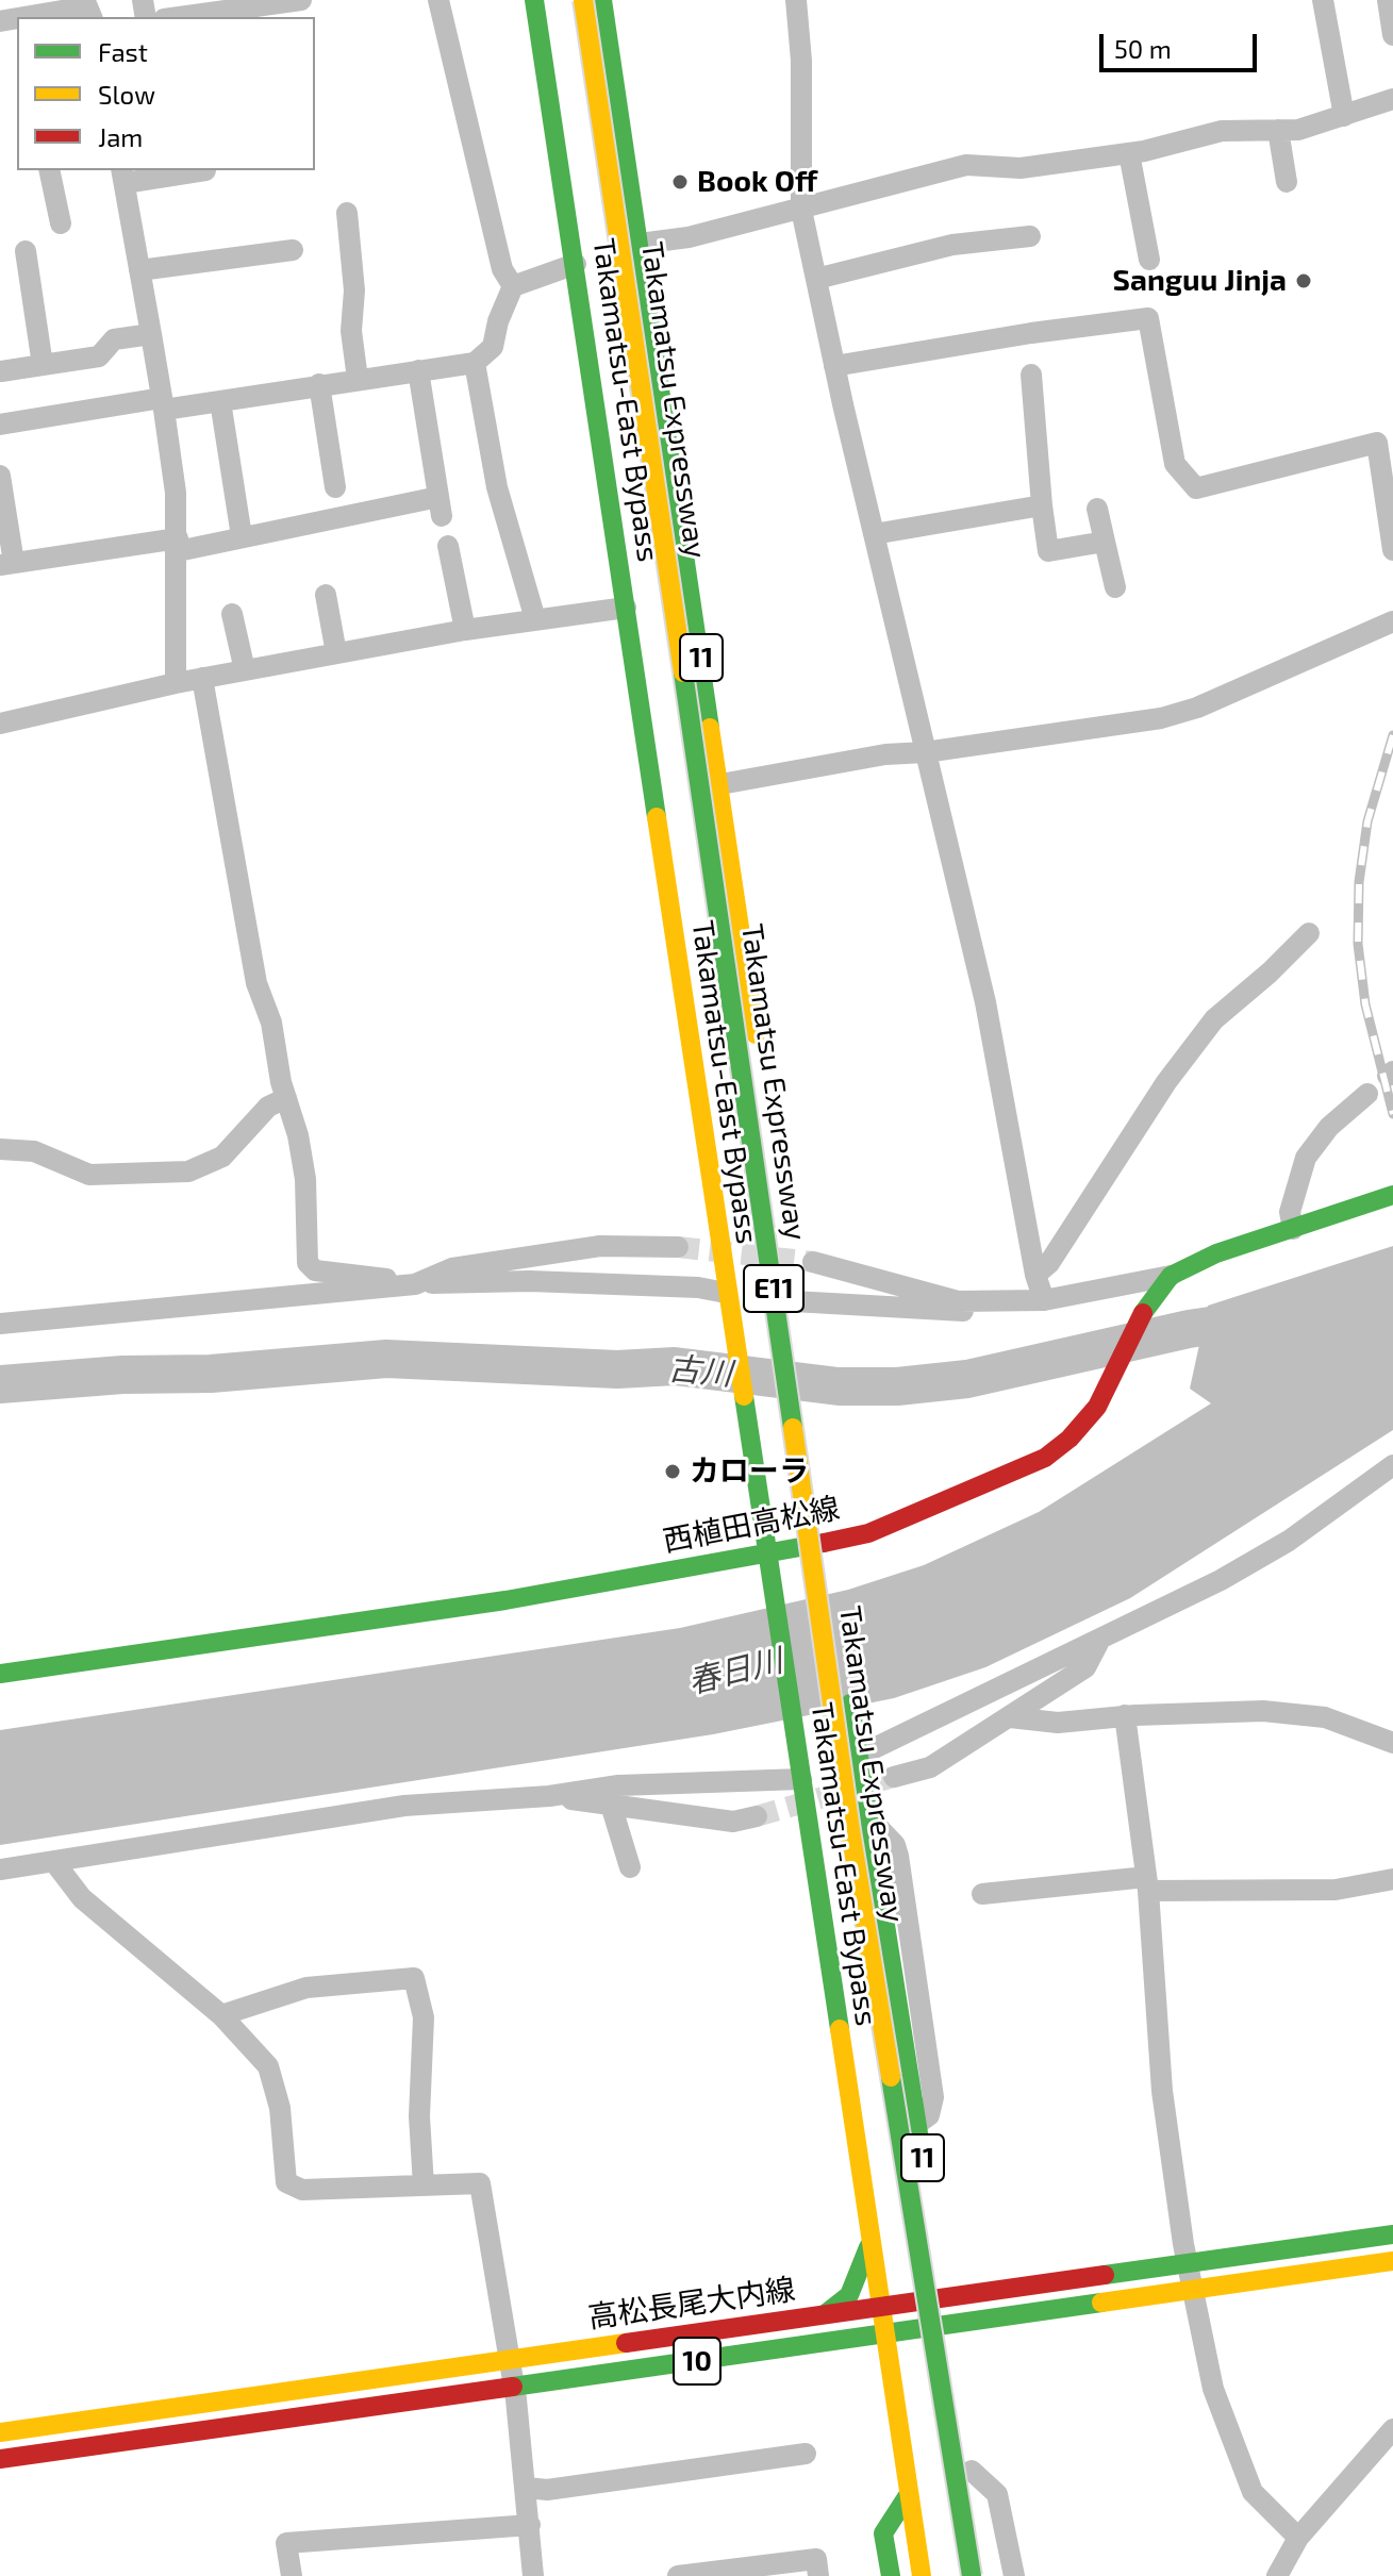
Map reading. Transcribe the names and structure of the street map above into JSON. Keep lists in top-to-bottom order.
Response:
{
  "streets": {
    "main road": [
      "Takamatsu-East Bypass",
      "Takamatsu Expressway",
      "11",
      "E11",
      "西植田高松線",
      "高松長尾大内線",
      "10"
    ]
  },
  "crossings": [
    ["Takamatsu-East Bypass", "西植田高松線"],
    ["Takamatsu-East Bypass", "高松長尾大内線"],
    ["11", "高松長尾大内線"]
  ],
  "water": ["古川", "春日川"],
  "places": ["Book Off", "Sanguu Jinja", "カローラ"],
  "legend": ["Fast", "Slow", "Jam"],
  "scale_bar": "50 m"
}
